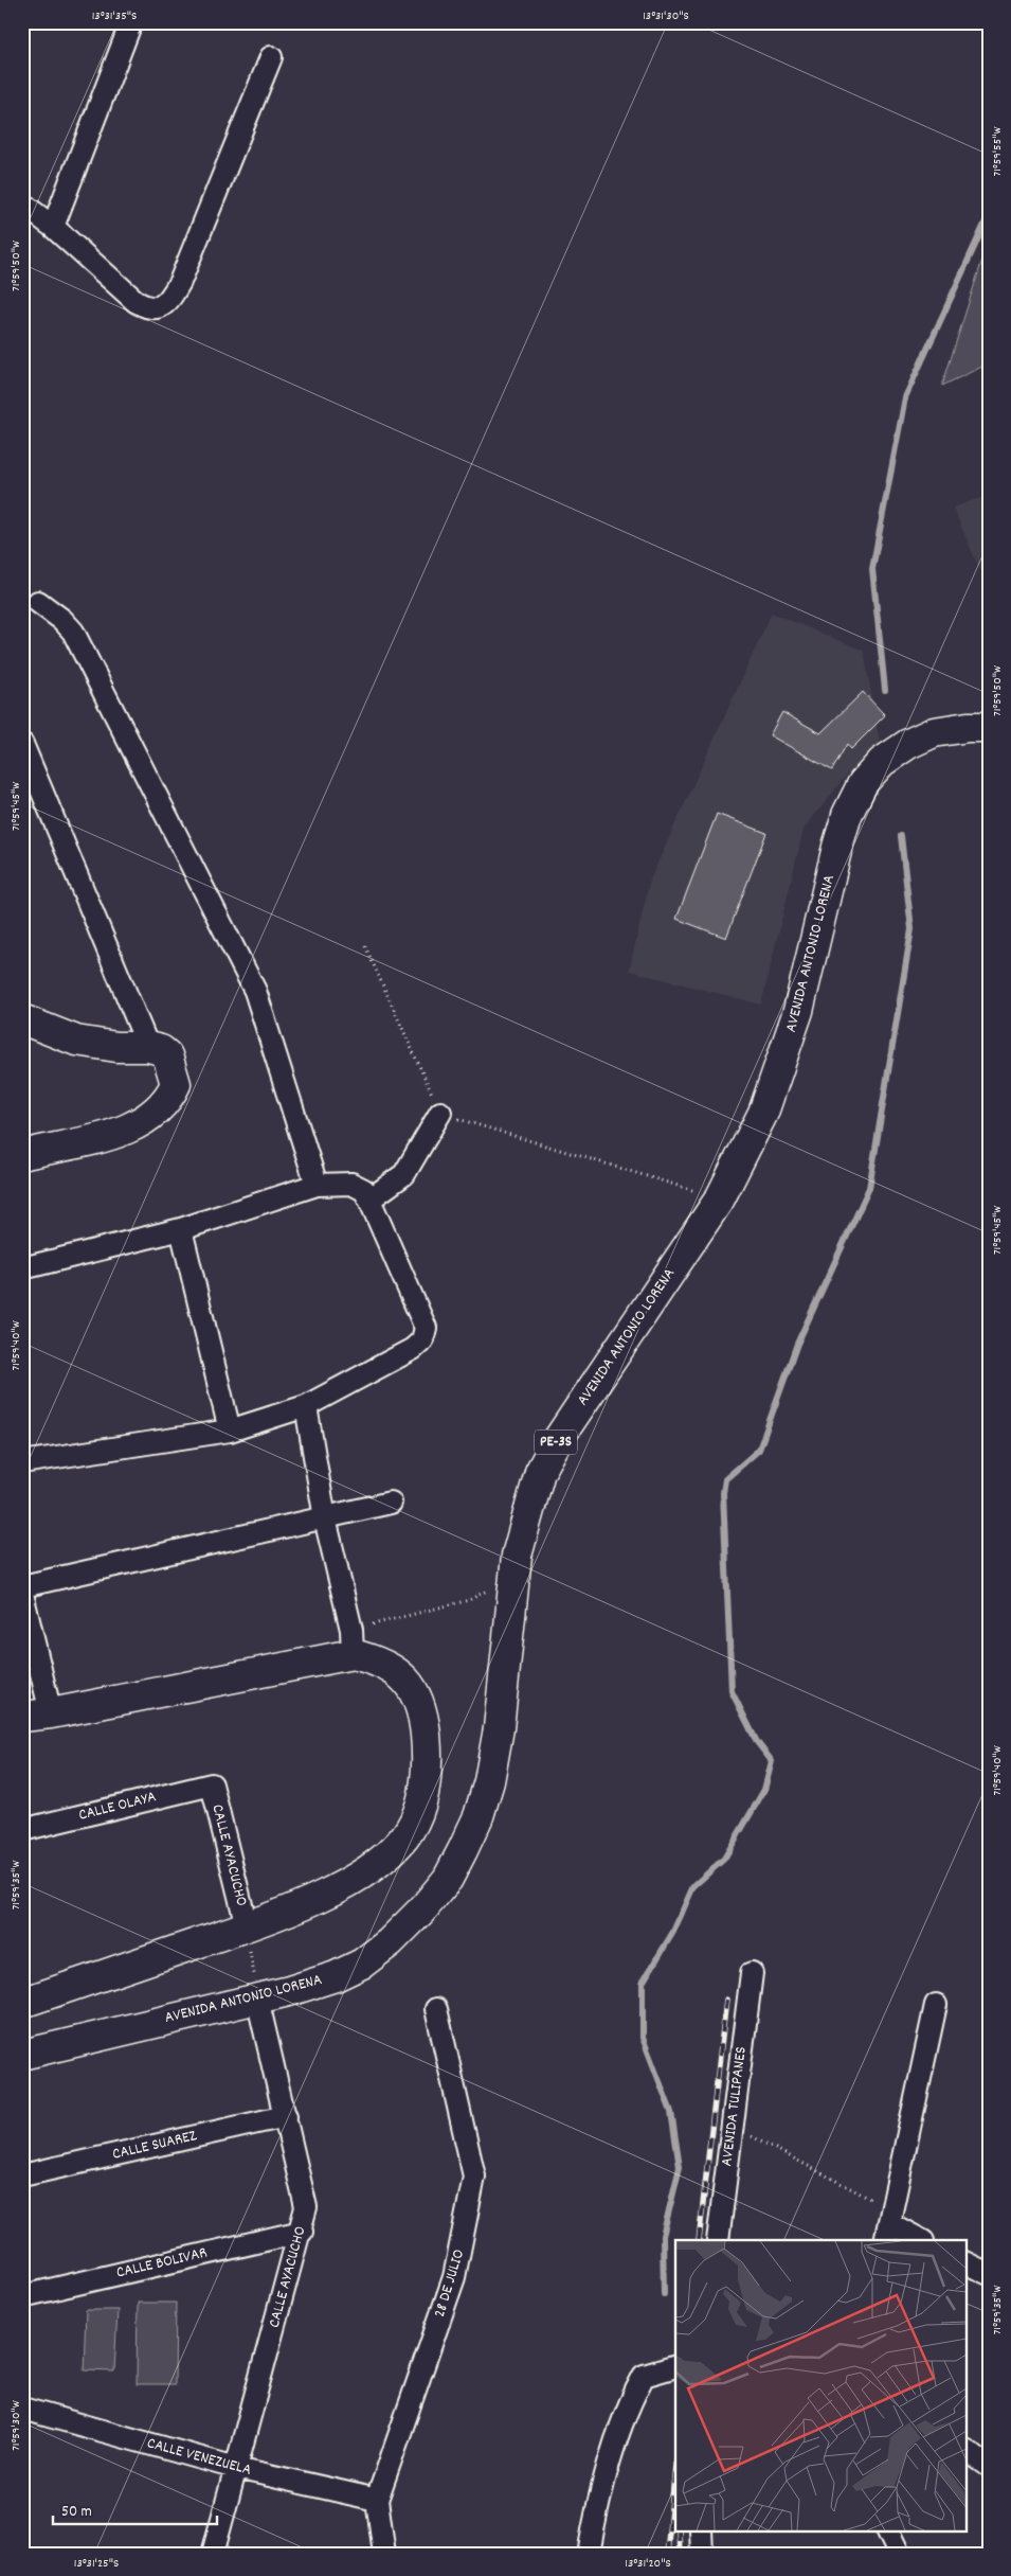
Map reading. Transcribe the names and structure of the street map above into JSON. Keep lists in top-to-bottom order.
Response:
{
  "streets": {
    "main road": ["AVENIDA ANTONIO LORENA", "PE-3S"],
    "street": [
      "CALLE OLAYA",
      "CALLE AYACUCHO",
      "AVENIDA TULIPANES",
      "CALLE SUAREZ",
      "CALLE BOLIVAR",
      "28 DE JULIO",
      "CALLE VENEZUELA"
    ]
  },
  "crossings": [
    ["AVENIDA ANTONIO LORENA", "CALLE AYACUCHO"],
    ["CALLE OLAYA", "CALLE AYACUCHO"],
    ["CALLE AYACUCHO", "CALLE SUAREZ"],
    ["CALLE AYACUCHO", "CALLE BOLIVAR"],
    ["CALLE AYACUCHO", "CALLE VENEZUELA"],
    ["28 DE JULIO", "CALLE VENEZUELA"]
  ],
  "scale_bar": "50 m",
  "coordinates": [
    "13°31'35\"S",
    "13°31'30\"S",
    "71°59'55\"W",
    "71°59'50\"W",
    "71°59'45\"W",
    "71°59'40\"W",
    "71°59'35\"W",
    "71°59'30\"W",
    "13°31'25\"S",
    "13°31'20\"S"
  ]
}
